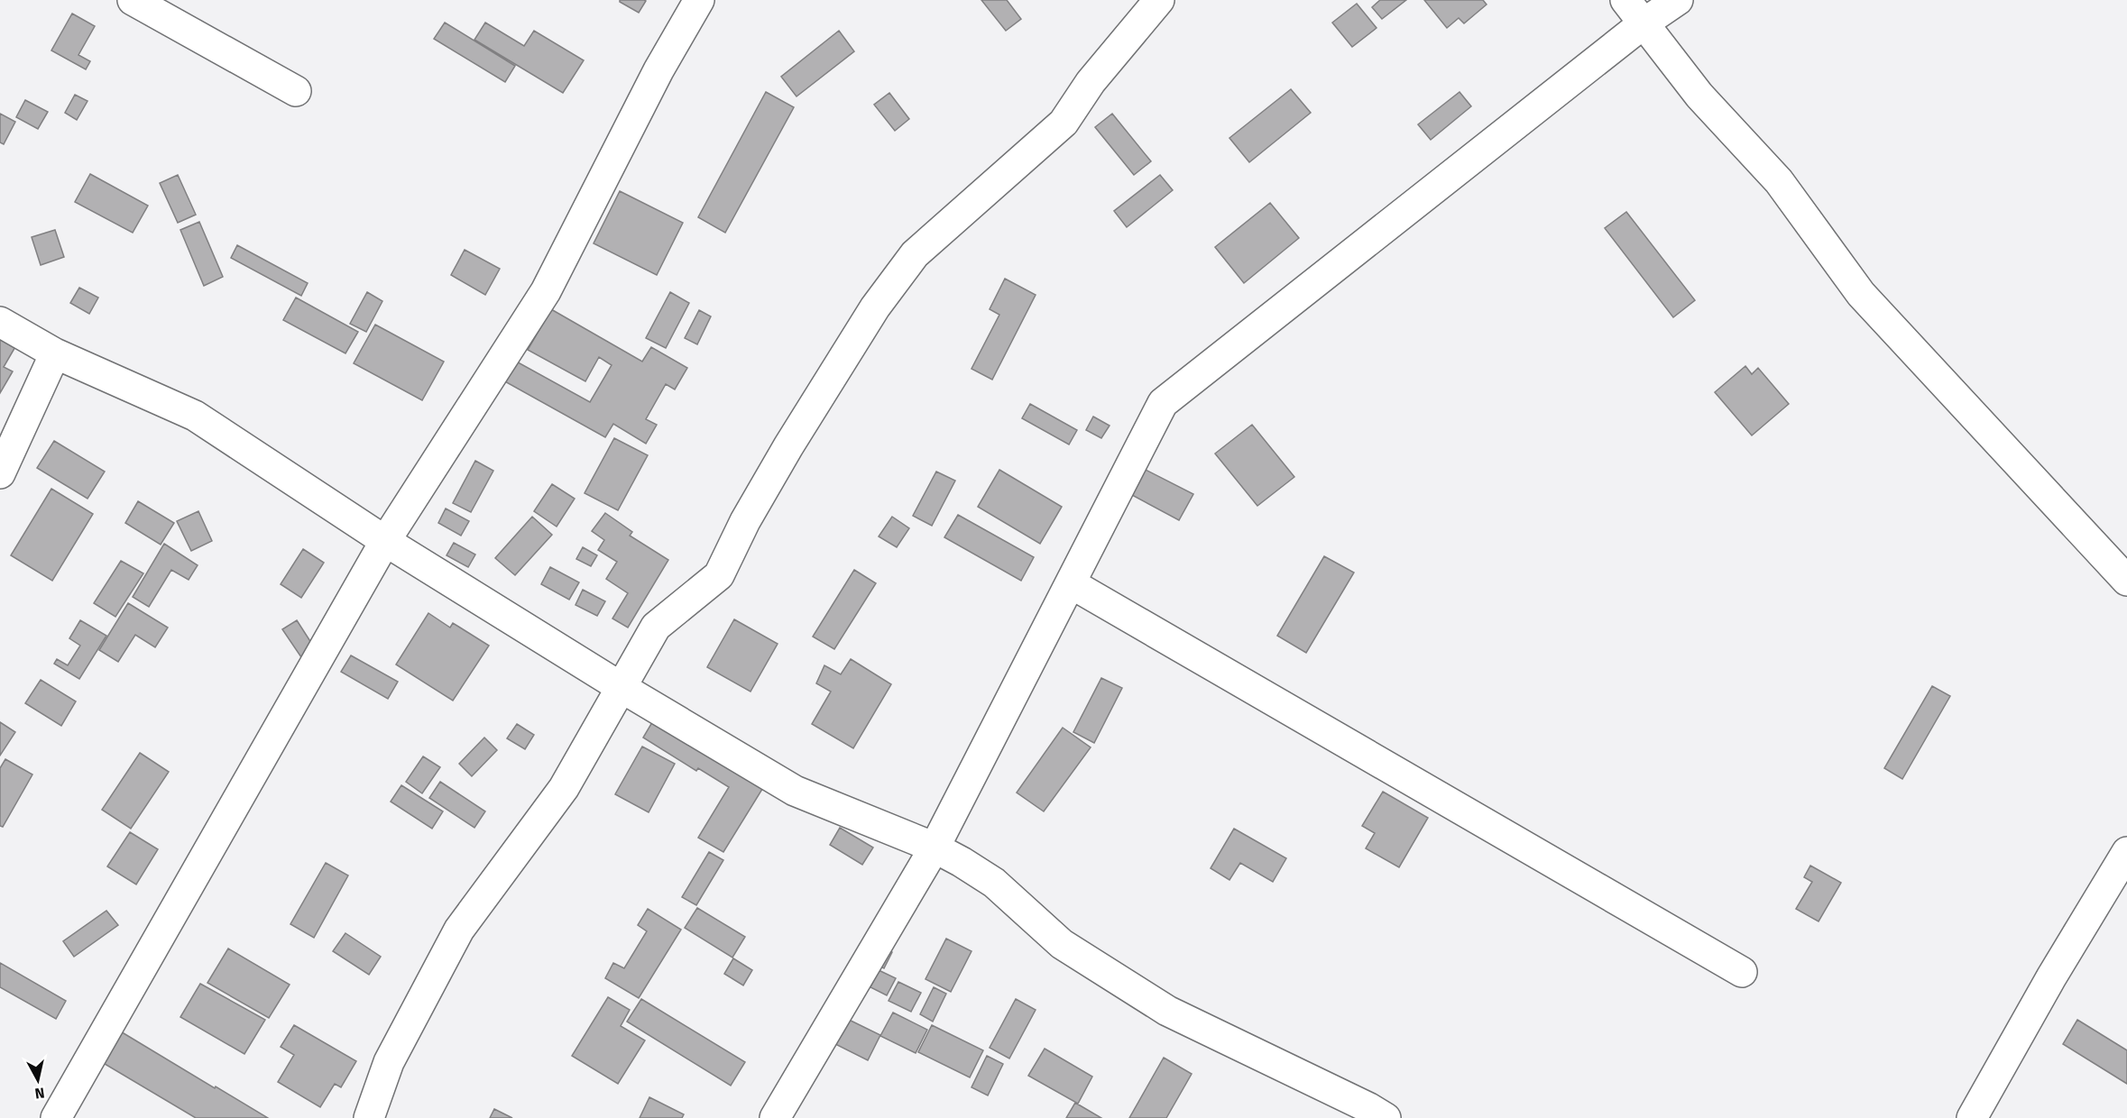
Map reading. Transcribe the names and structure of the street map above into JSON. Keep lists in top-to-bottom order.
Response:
{
  "north": "bottom"
}
